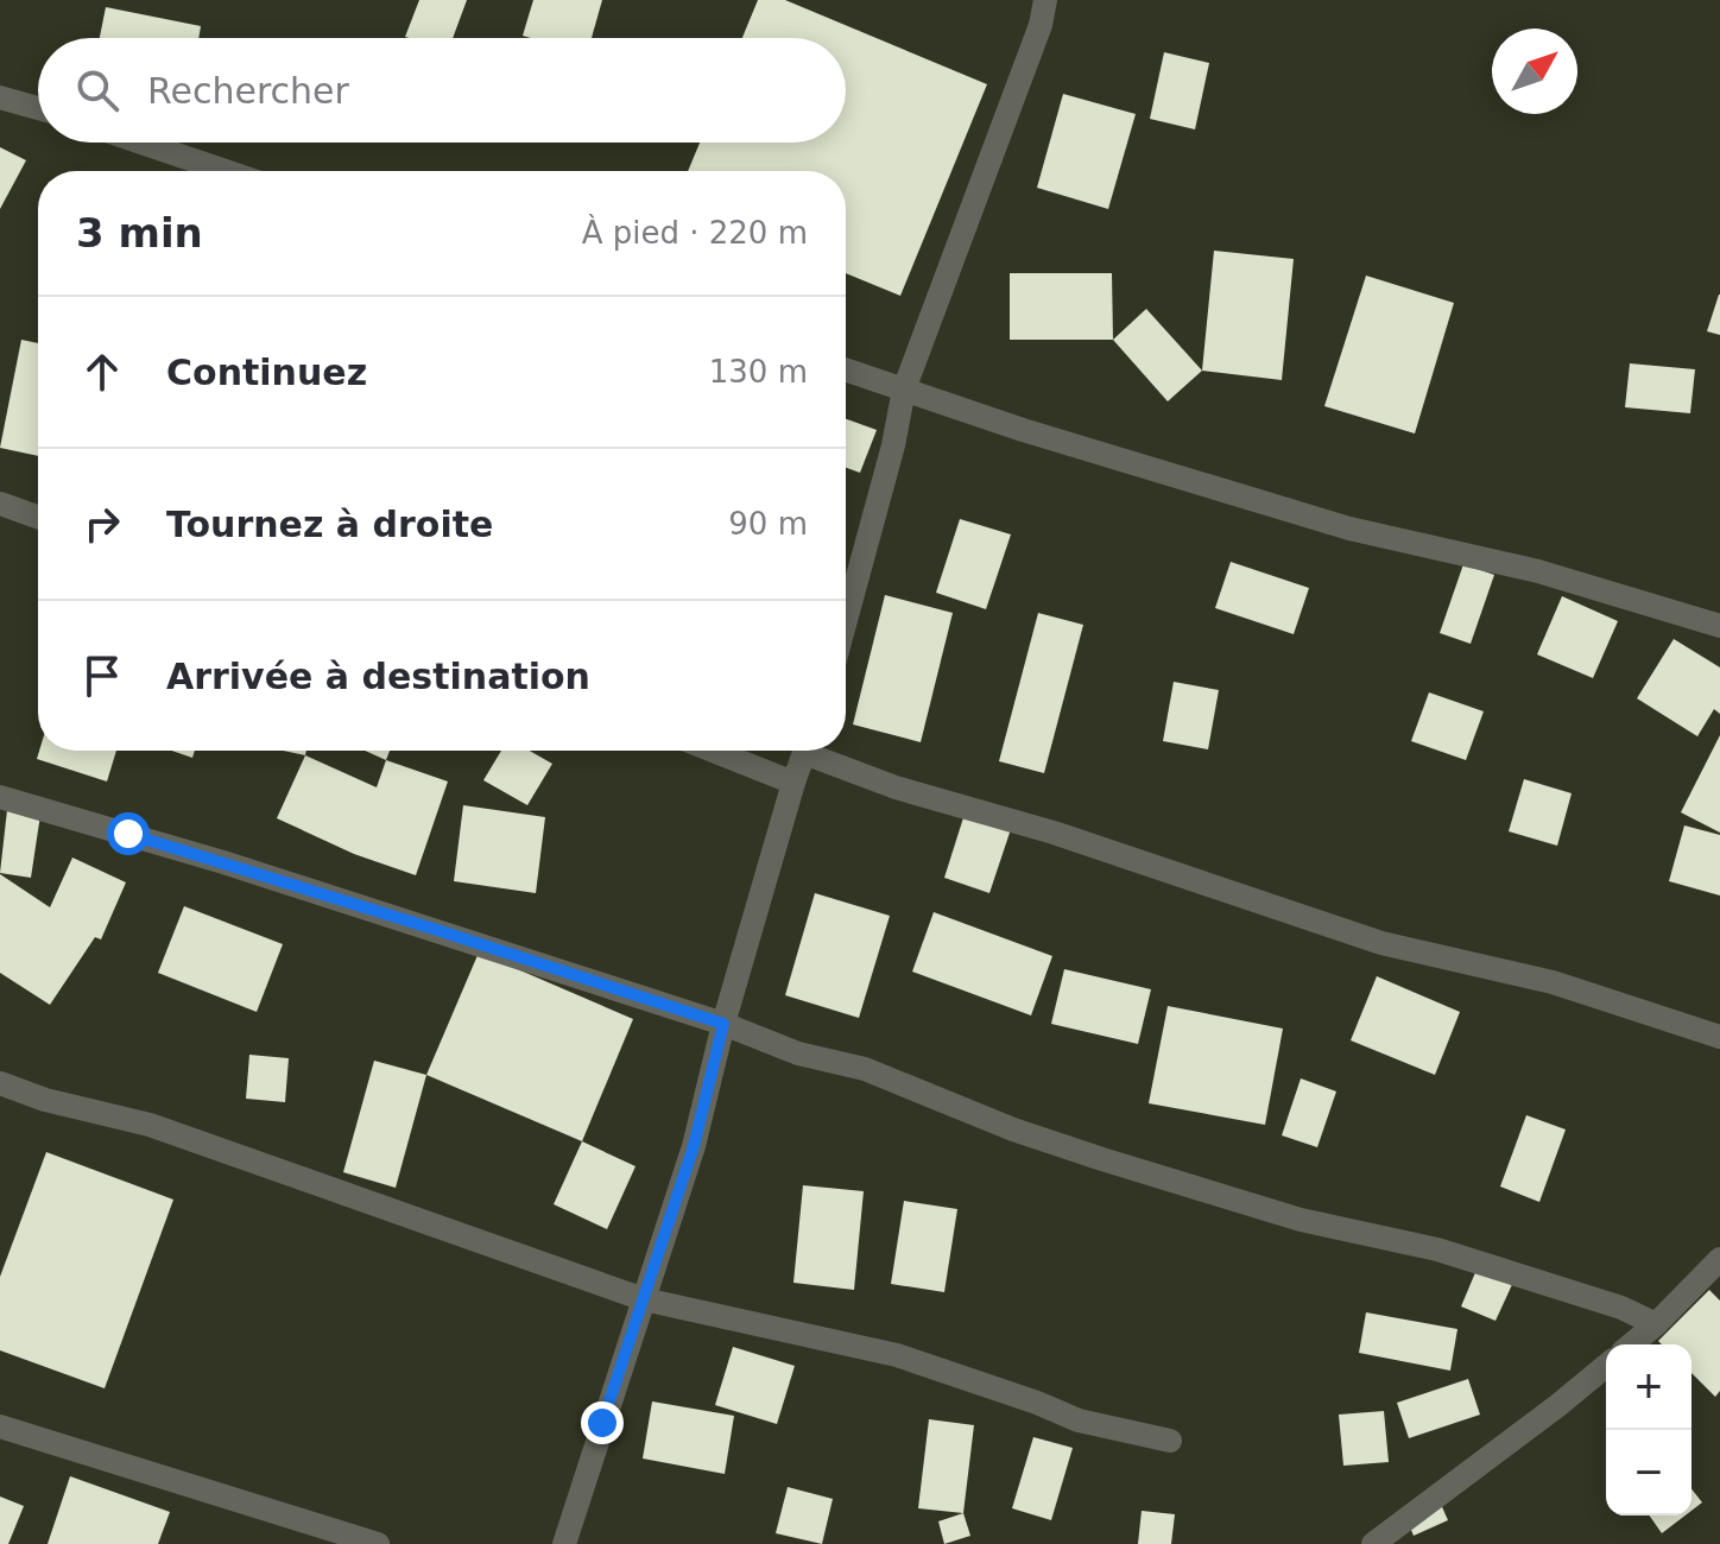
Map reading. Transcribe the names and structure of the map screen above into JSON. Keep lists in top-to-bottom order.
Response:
{
  "north": "top right",
  "page": {
    "search": "Rechercher",
    "heading": ["3 min", "À pied · 220 m"],
    "list": [
      ["Continuez", "130 m"],
      ["Tournez à droite", "90 m"],
      "Arrivée à destination"
    ],
    "map_buttons": ["+", "−"]
  }
}
